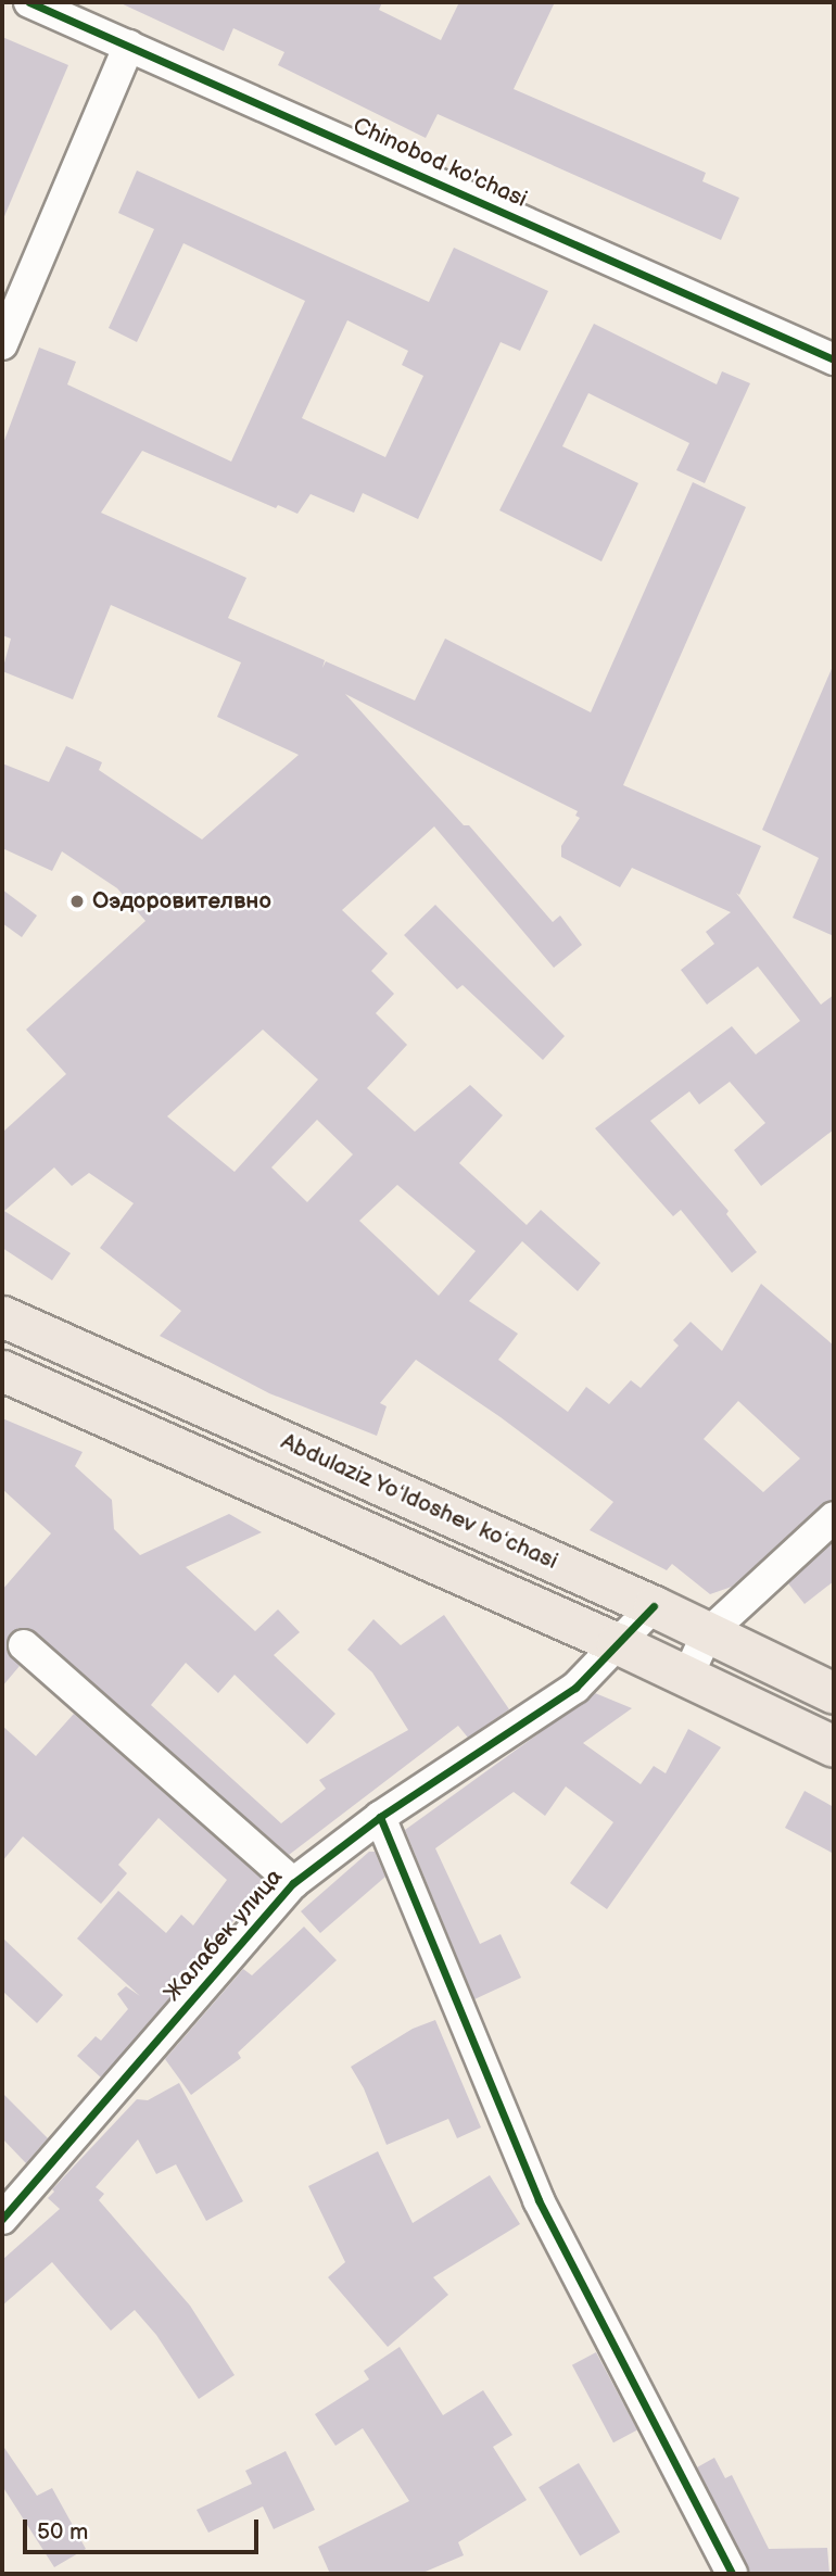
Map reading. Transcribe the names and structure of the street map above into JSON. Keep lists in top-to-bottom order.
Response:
{
  "streets": {
    "main road": ["Abdulaziz Yoʻldoshev koʻchasi"],
    "street": ["Chinobod ko'chasi", "Жалабек улица"]
  },
  "crossings": [
    ["Abdulaziz Yoʻldoshev koʻchasi", "Жалабек улица"]
  ],
  "places": ["Оэдоровителвно"],
  "scale_bar": "50 m"
}
